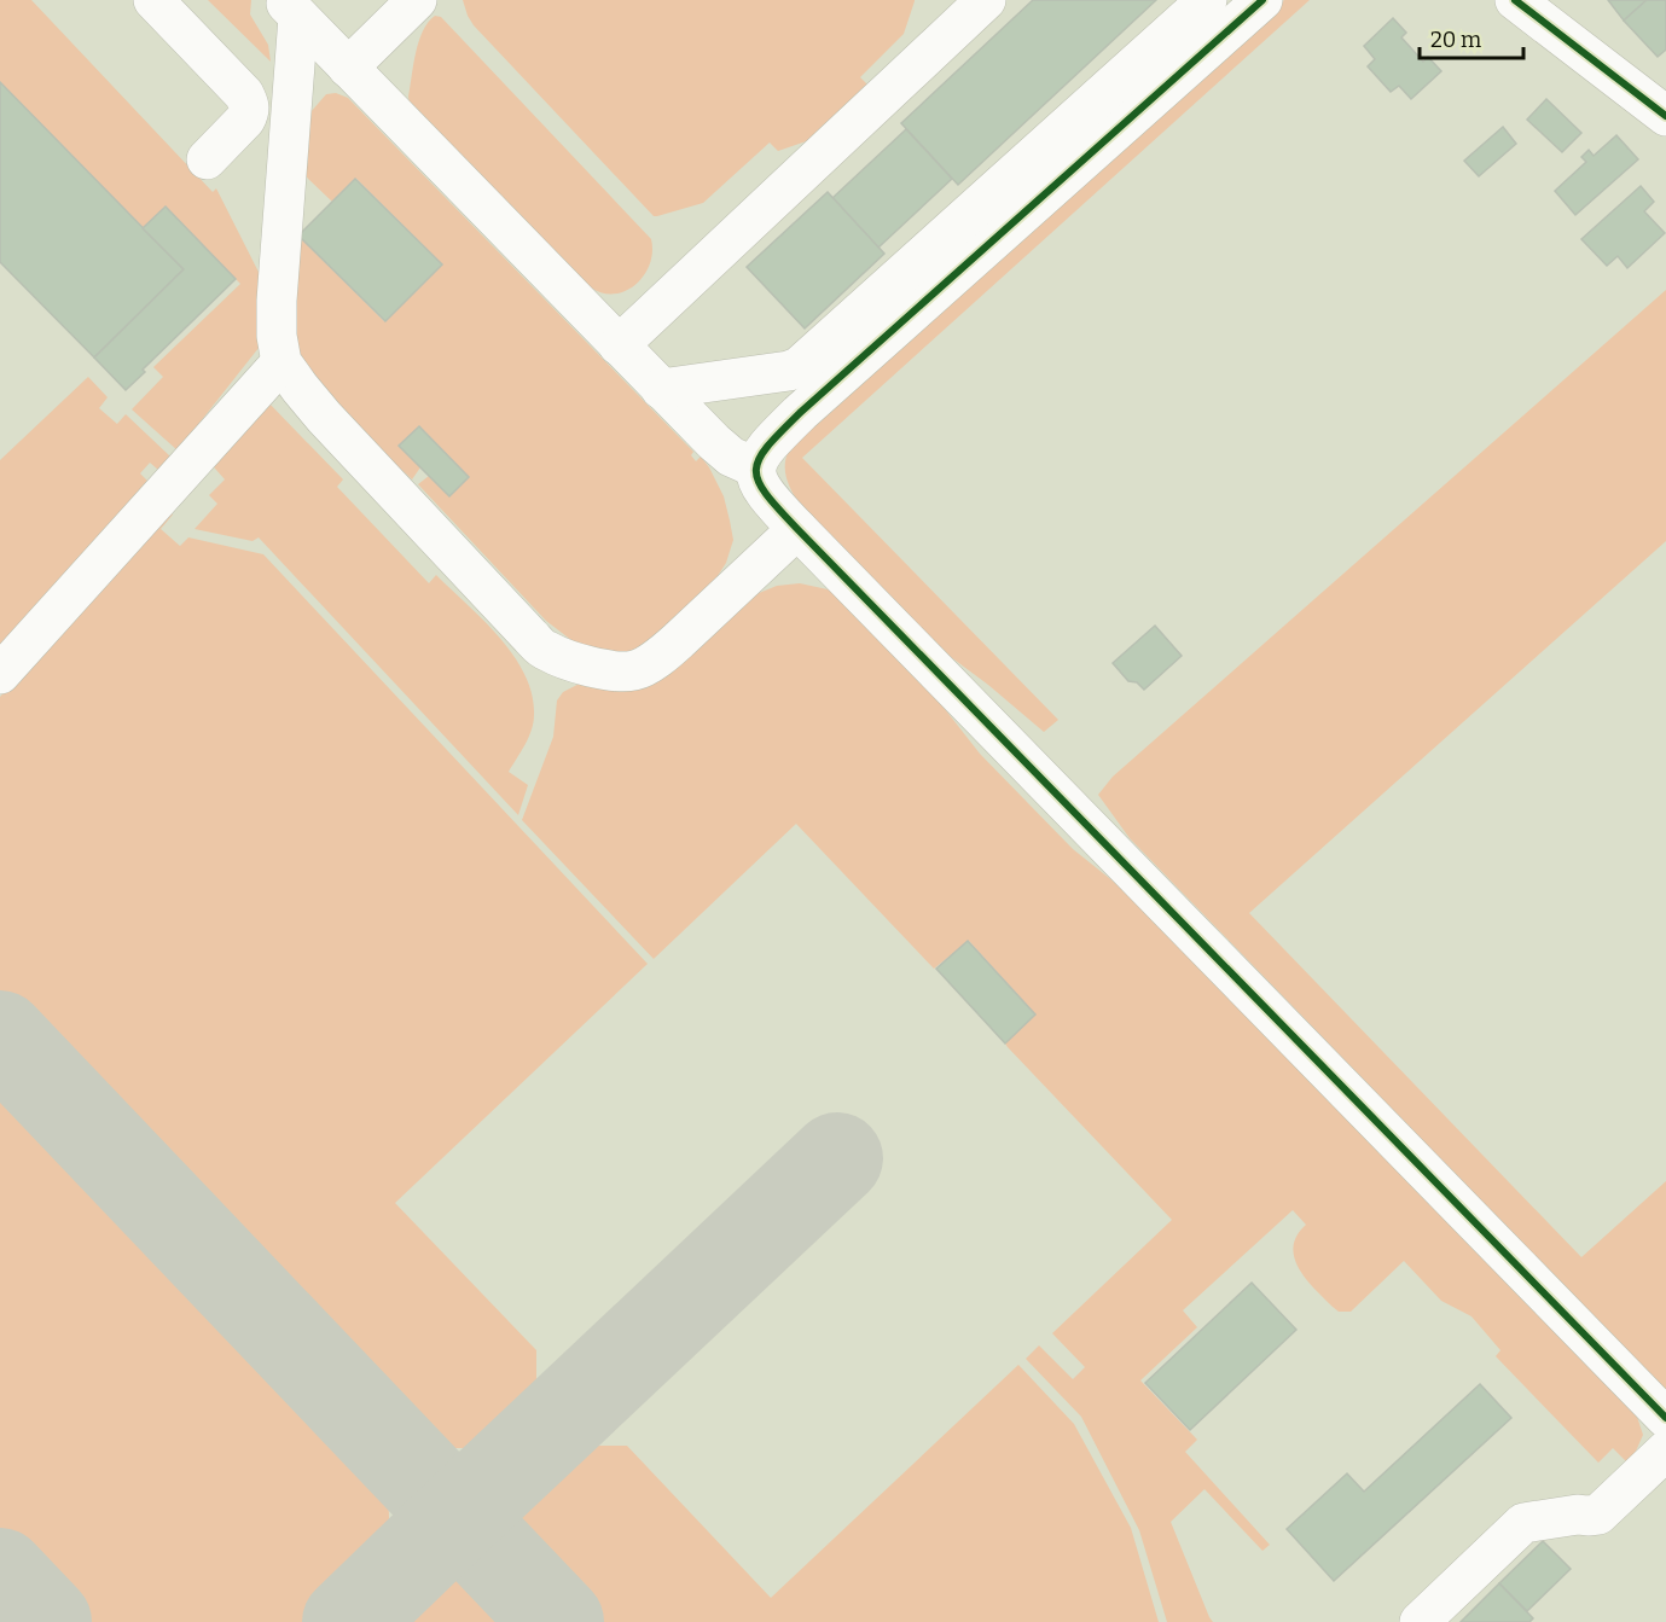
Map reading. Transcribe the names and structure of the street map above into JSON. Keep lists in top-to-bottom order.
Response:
{
  "scale_bar": "20 m"
}
